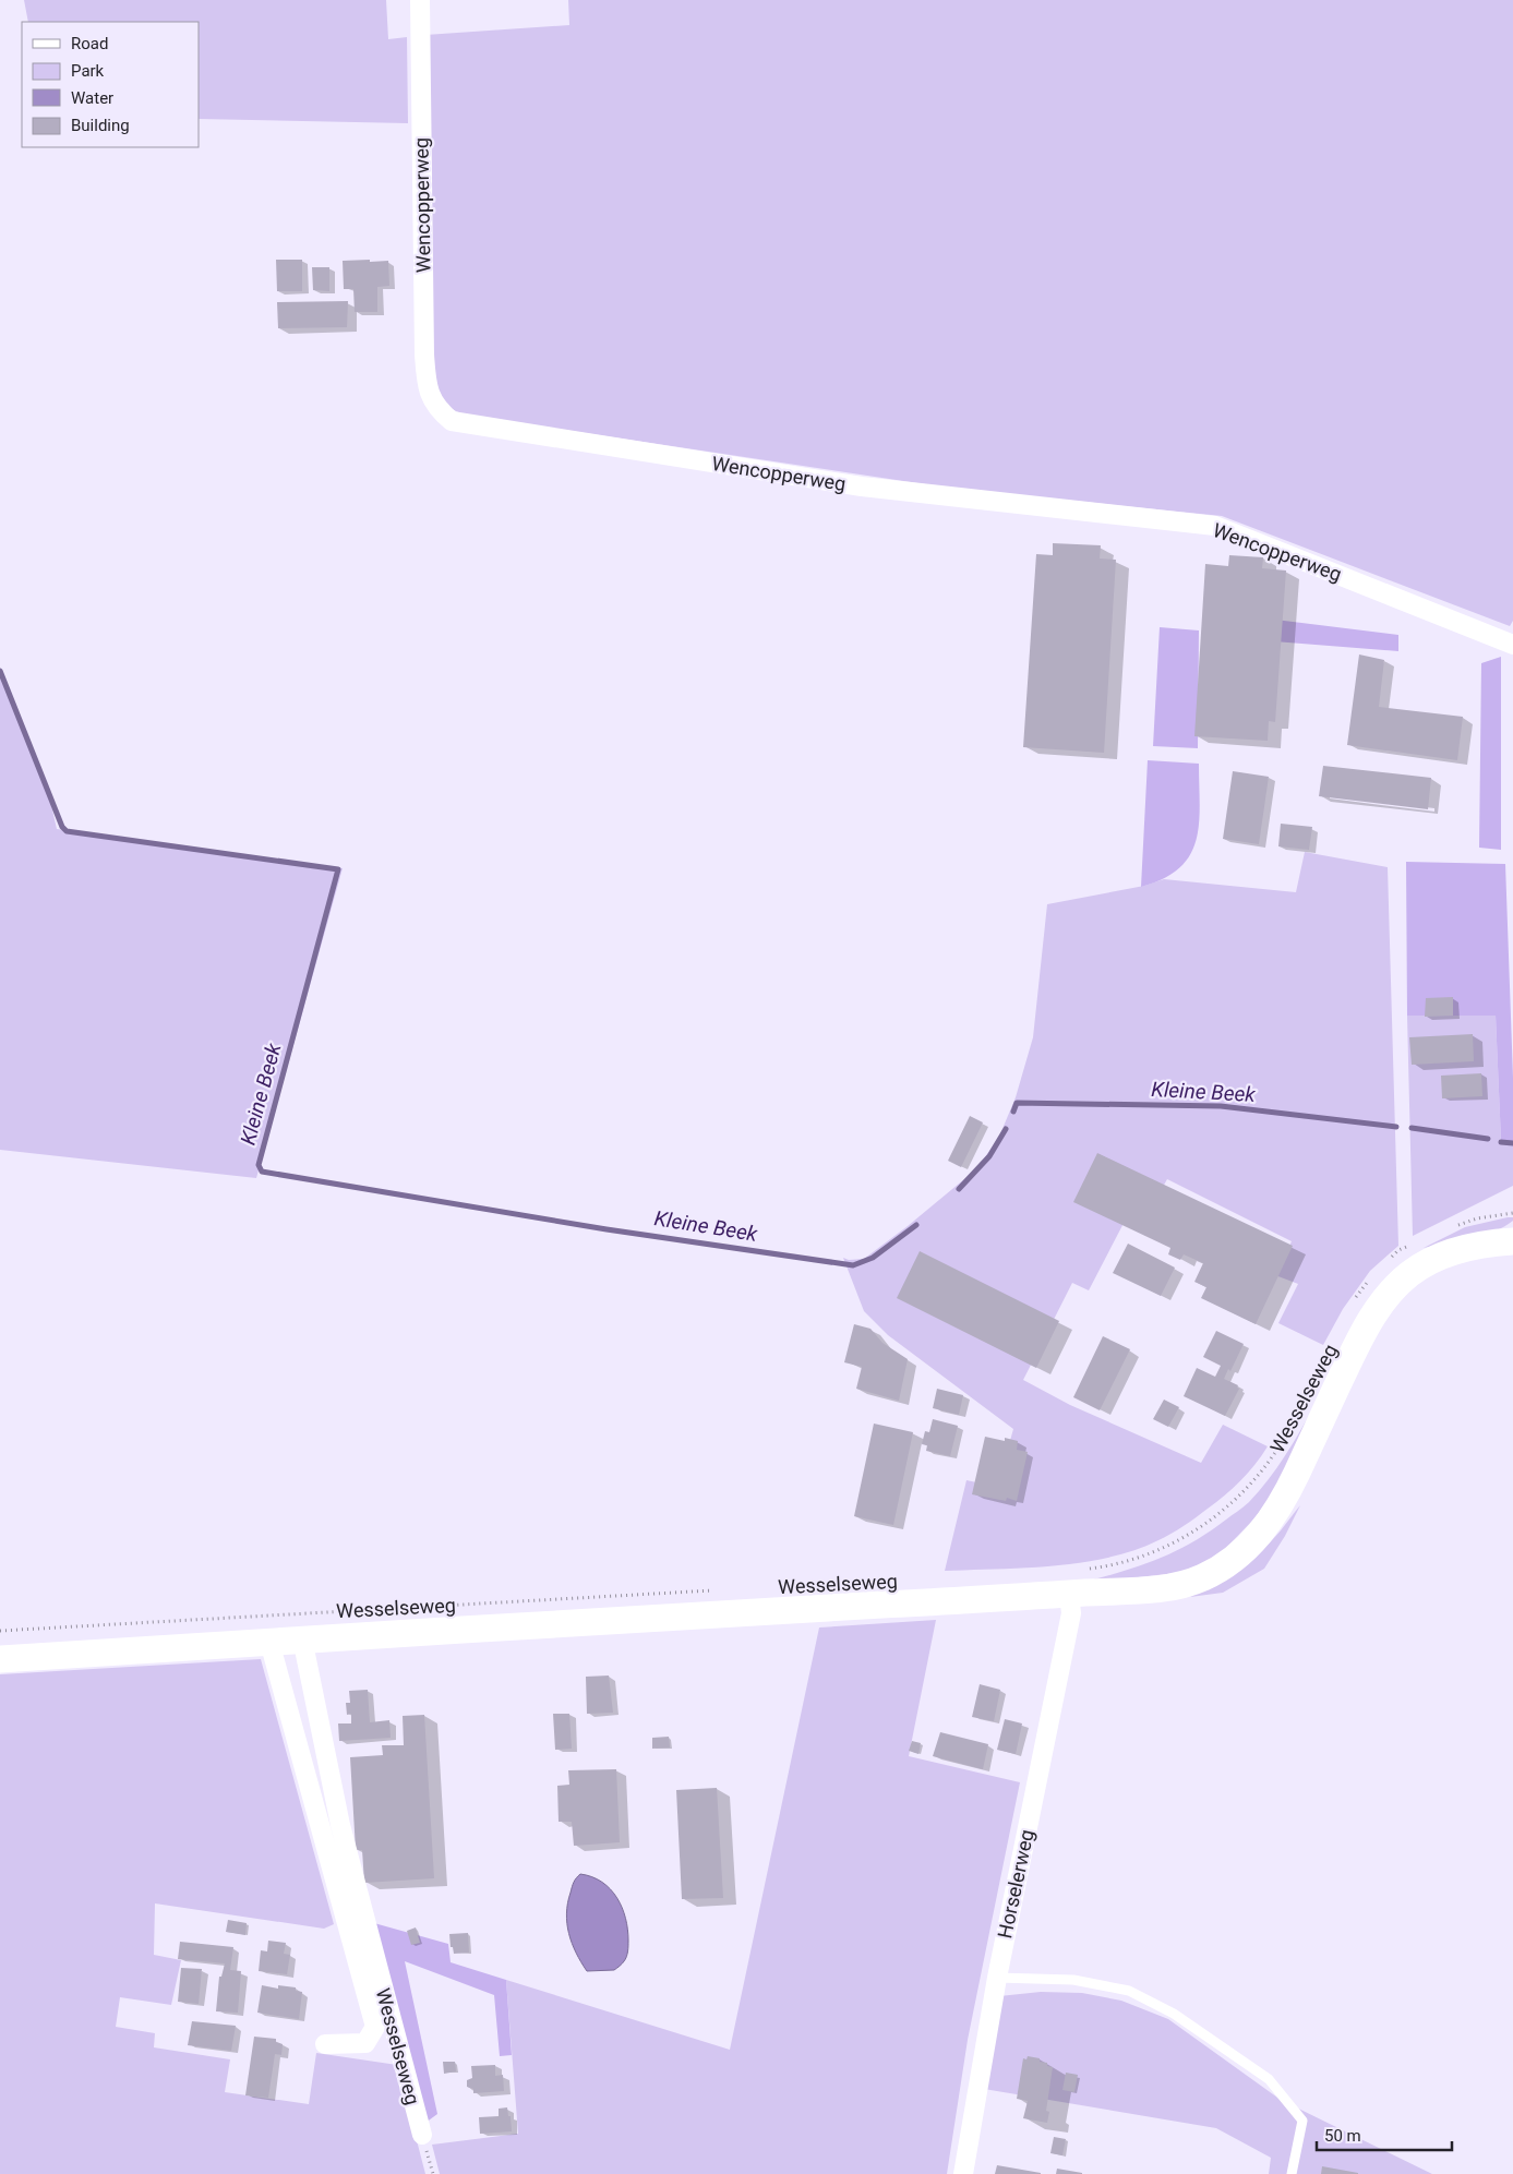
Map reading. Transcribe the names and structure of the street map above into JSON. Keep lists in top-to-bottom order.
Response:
{
  "streets": {
    "main road": ["Wesselseweg"],
    "street": ["Wencopperweg", "Horselerweg"]
  },
  "crossings": [
    ["Wesselseweg", "Horselerweg"]
  ],
  "water": ["Kleine Beek"],
  "legend": [
    "Road",
    "Park",
    "Water",
    "Building"
  ],
  "scale_bar": "50 m"
}
